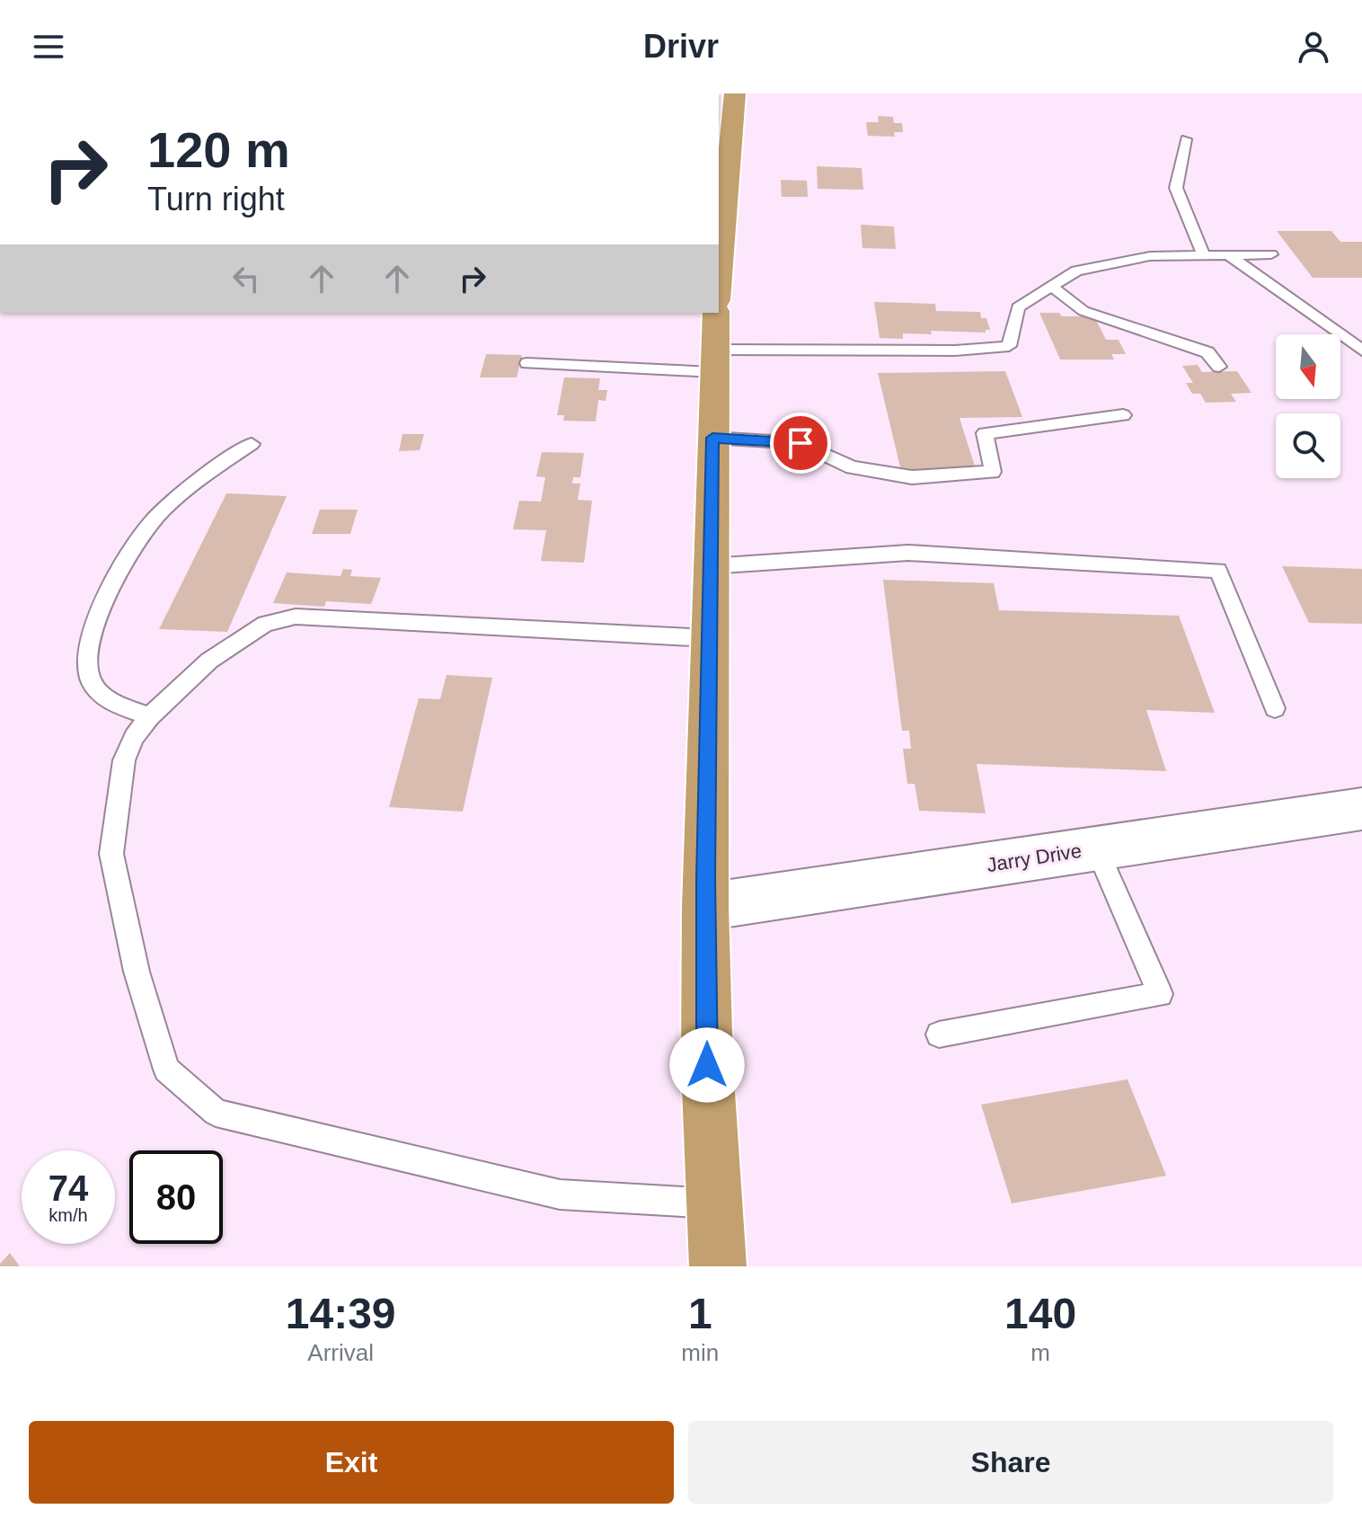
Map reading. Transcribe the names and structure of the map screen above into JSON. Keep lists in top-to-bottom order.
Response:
{
  "streets": {
    "street": ["Jarry Drive"]
  },
  "north": "bottom",
  "page": {
    "header": "Drivr",
    "turn": ["120 m", "Turn right"],
    "speed": "74 km/h",
    "limit": "80",
    "eta": [
      "14:39",
      "Arrival",
      "1",
      "min",
      "140",
      "m"
    ],
    "buttons": ["Exit", "Share"]
  }
}
